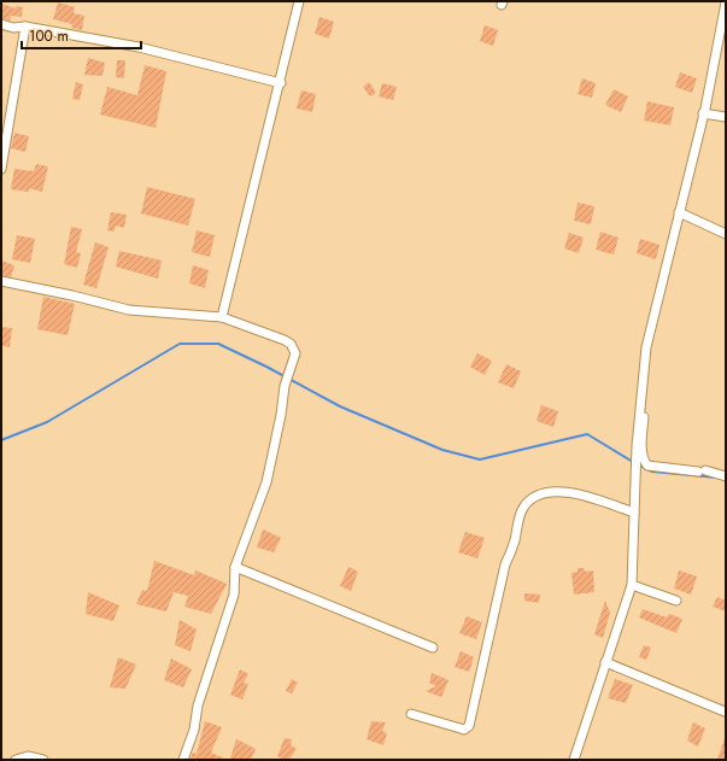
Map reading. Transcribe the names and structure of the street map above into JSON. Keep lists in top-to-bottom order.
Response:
{
  "scale_bar": "100 m"
}
